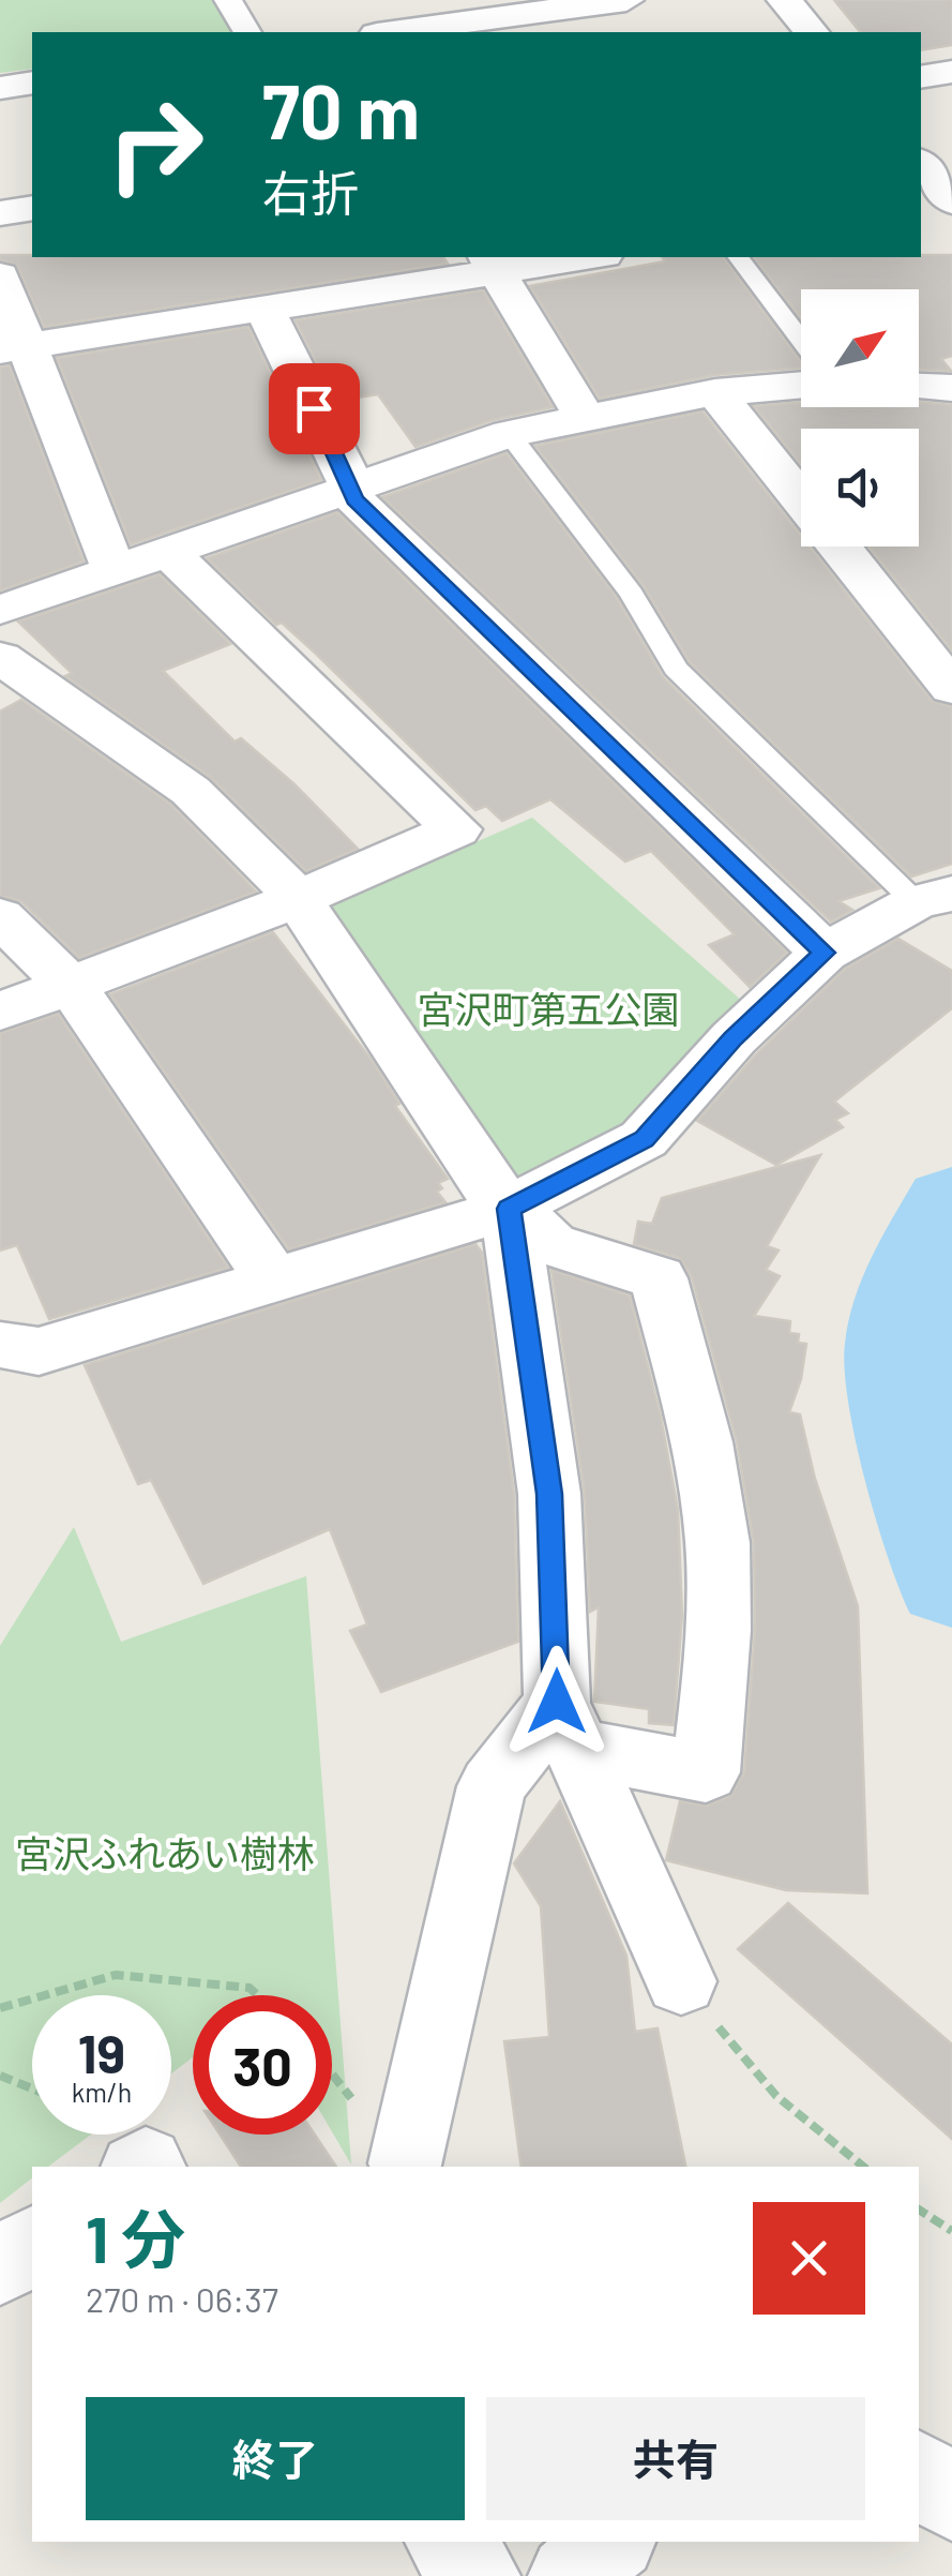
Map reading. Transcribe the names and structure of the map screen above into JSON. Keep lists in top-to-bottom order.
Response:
{
  "parks": ["宮沢町第五公園", "宮沢ふれあい樹林"],
  "north": "top right",
  "page": {
    "turn": ["70 m", "右折"],
    "speed": "19 km/h",
    "limit": "30",
    "heading": ["1 分", "270 m · 06:37"],
    "buttons": ["終了", "共有"]
  }
}
